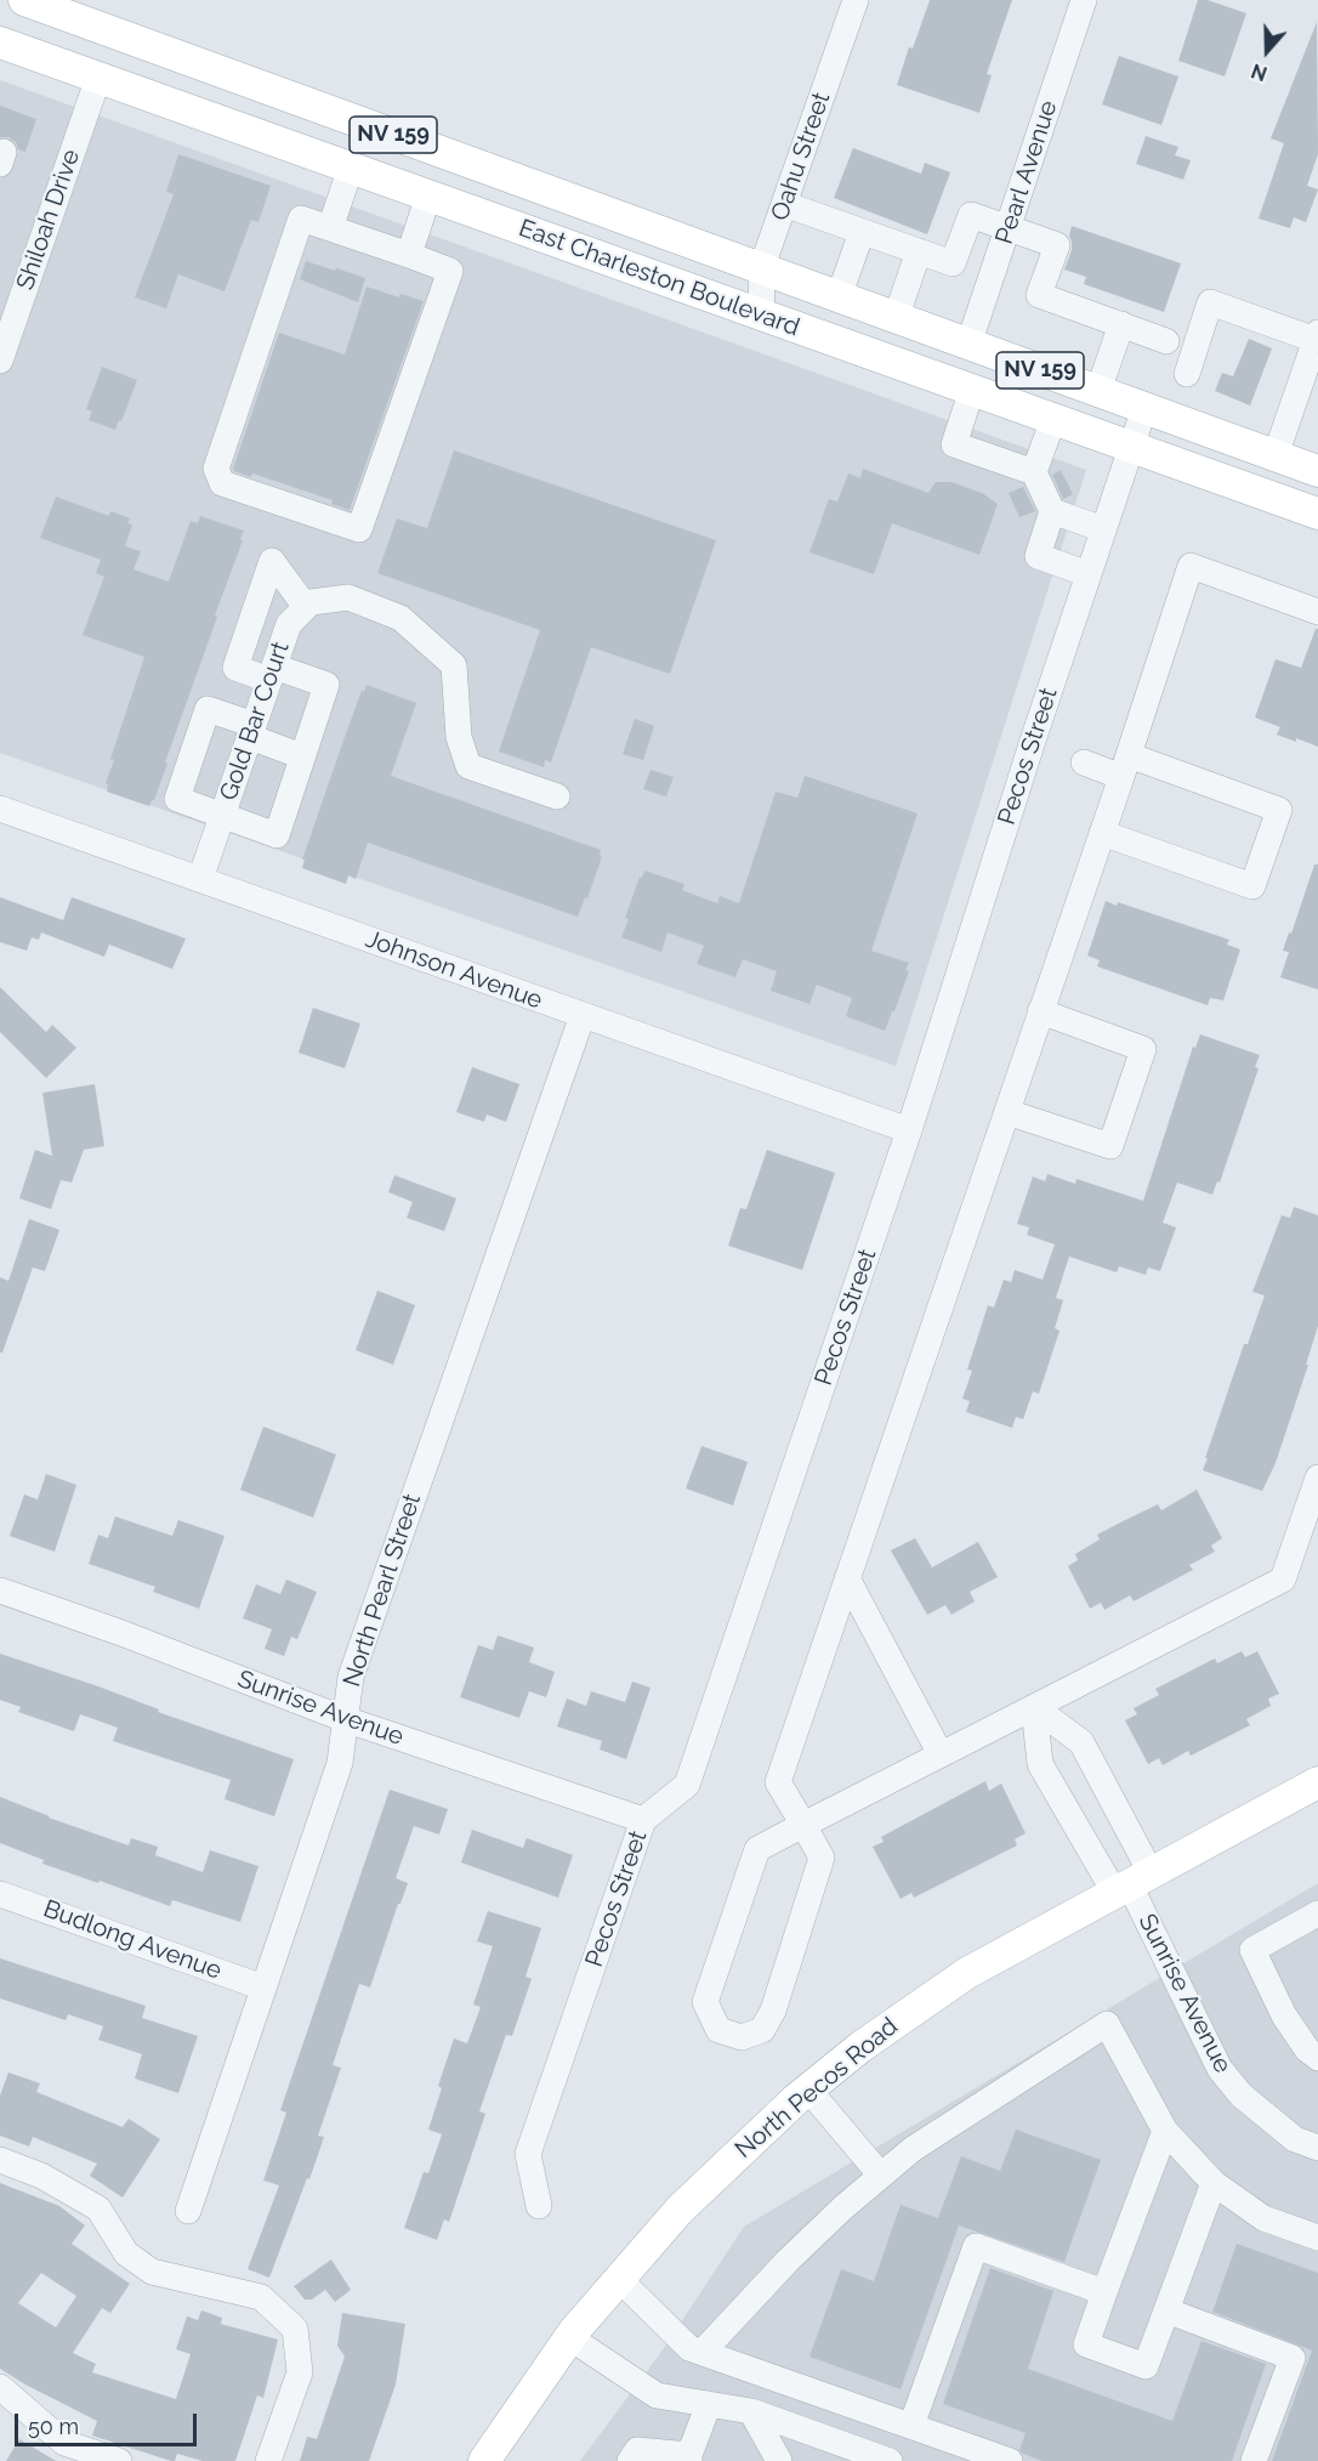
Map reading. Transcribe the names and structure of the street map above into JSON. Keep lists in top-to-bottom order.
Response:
{
  "streets": {
    "main road": ["NV 159", "East Charleston Boulevard", "North Pecos Road"],
    "street": [
      "Oahu Street",
      "Pearl Avenue",
      "Shiloah Drive",
      "Gold Bar Court",
      "Pecos Street",
      "Johnson Avenue",
      "North Pearl Street",
      "Sunrise Avenue",
      "Budlong Avenue"
    ]
  },
  "crossings": [
    ["Oahu Street", "East Charleston Boulevard"],
    ["Pearl Avenue", "East Charleston Boulevard"],
    ["Shiloah Drive", "East Charleston Boulevard"],
    ["East Charleston Boulevard", "Pecos Street"],
    ["Gold Bar Court", "Johnson Avenue"],
    ["Pecos Street", "Johnson Avenue"],
    ["Pecos Street", "Sunrise Avenue"],
    ["Johnson Avenue", "North Pearl Street"],
    ["North Pearl Street", "Sunrise Avenue"],
    ["North Pearl Street", "Budlong Avenue"],
    ["Sunrise Avenue", "North Pecos Road"]
  ],
  "scale_bar": "50 m",
  "north": "bottom"
}
